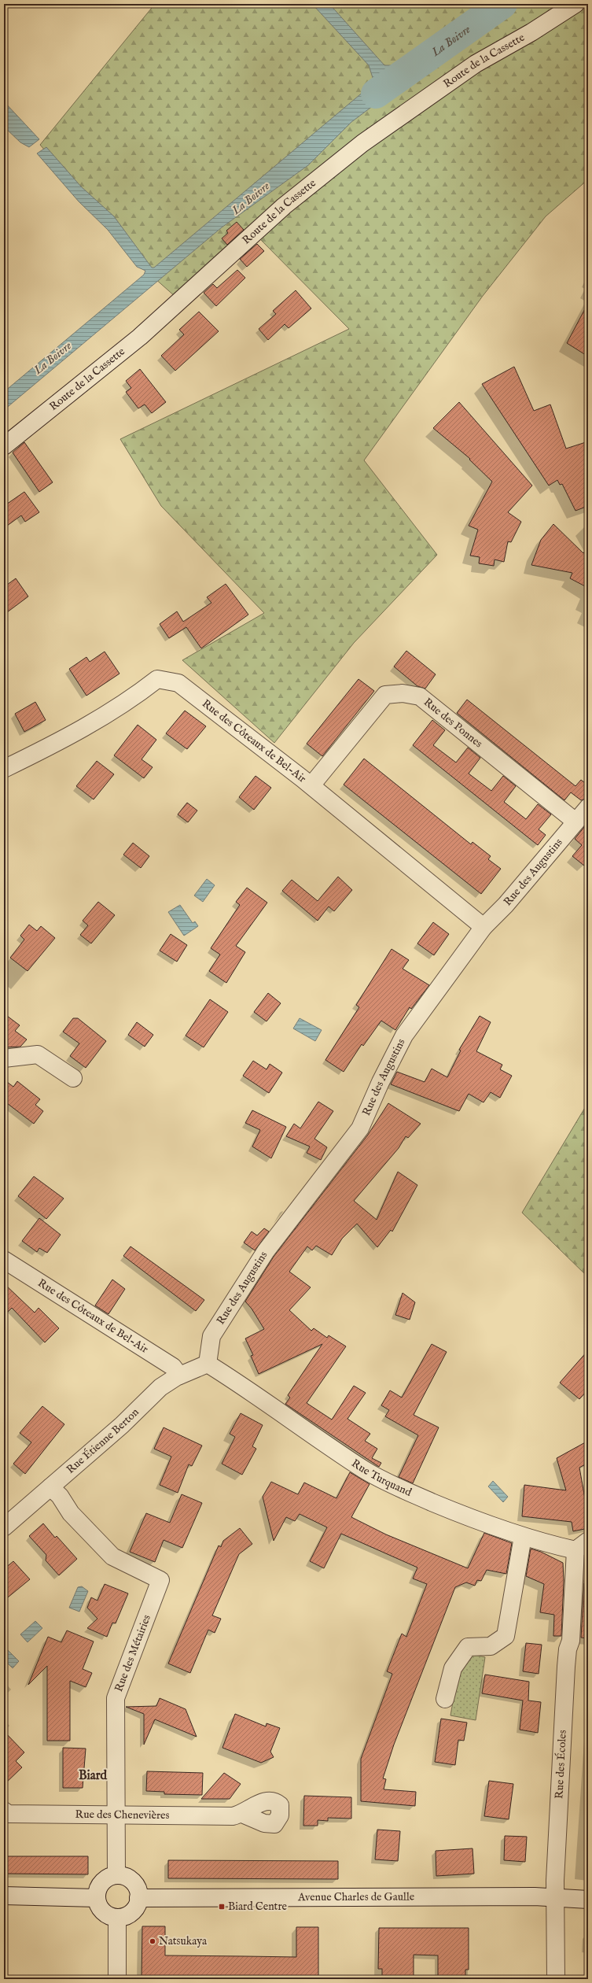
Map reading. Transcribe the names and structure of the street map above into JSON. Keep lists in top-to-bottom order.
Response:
{
  "streets": {
    "street": [
      "Route de la Cassette",
      "Rue des Ponnes",
      "Rue des Côteaux de Bel-Air",
      "Rue des Augustins",
      "Rue Étienne Berton",
      "Rue Turquand",
      "Rue des Métairies",
      "Rue des Écoles",
      "Rue des Chenevières",
      "Avenue Charles de Gaulle"
    ]
  },
  "crossings": [
    ["Rue des Ponnes", "Rue des Côteaux de Bel-Air"],
    ["Rue des Ponnes", "Rue des Augustins"],
    ["Rue des Côteaux de Bel-Air", "Rue des Augustins"],
    ["Rue des Côteaux de Bel-Air", "Rue Étienne Berton"],
    ["Rue des Augustins", "Rue Étienne Berton"],
    ["Rue des Augustins", "Rue Turquand"],
    ["Rue Étienne Berton", "Rue Turquand"],
    ["Rue Étienne Berton", "Rue des Métairies"],
    ["Rue Turquand", "Rue des Écoles"],
    ["Rue des Métairies", "Rue des Chenevières"],
    ["Rue des Métairies", "Avenue Charles de Gaulle"],
    ["Rue des Écoles", "Avenue Charles de Gaulle"]
  ],
  "districts": ["Biard"],
  "water": ["La Boivre"],
  "places": {
    "transit": ["Biard Centre"],
    "other": ["Natsukaya"]
  }
}
